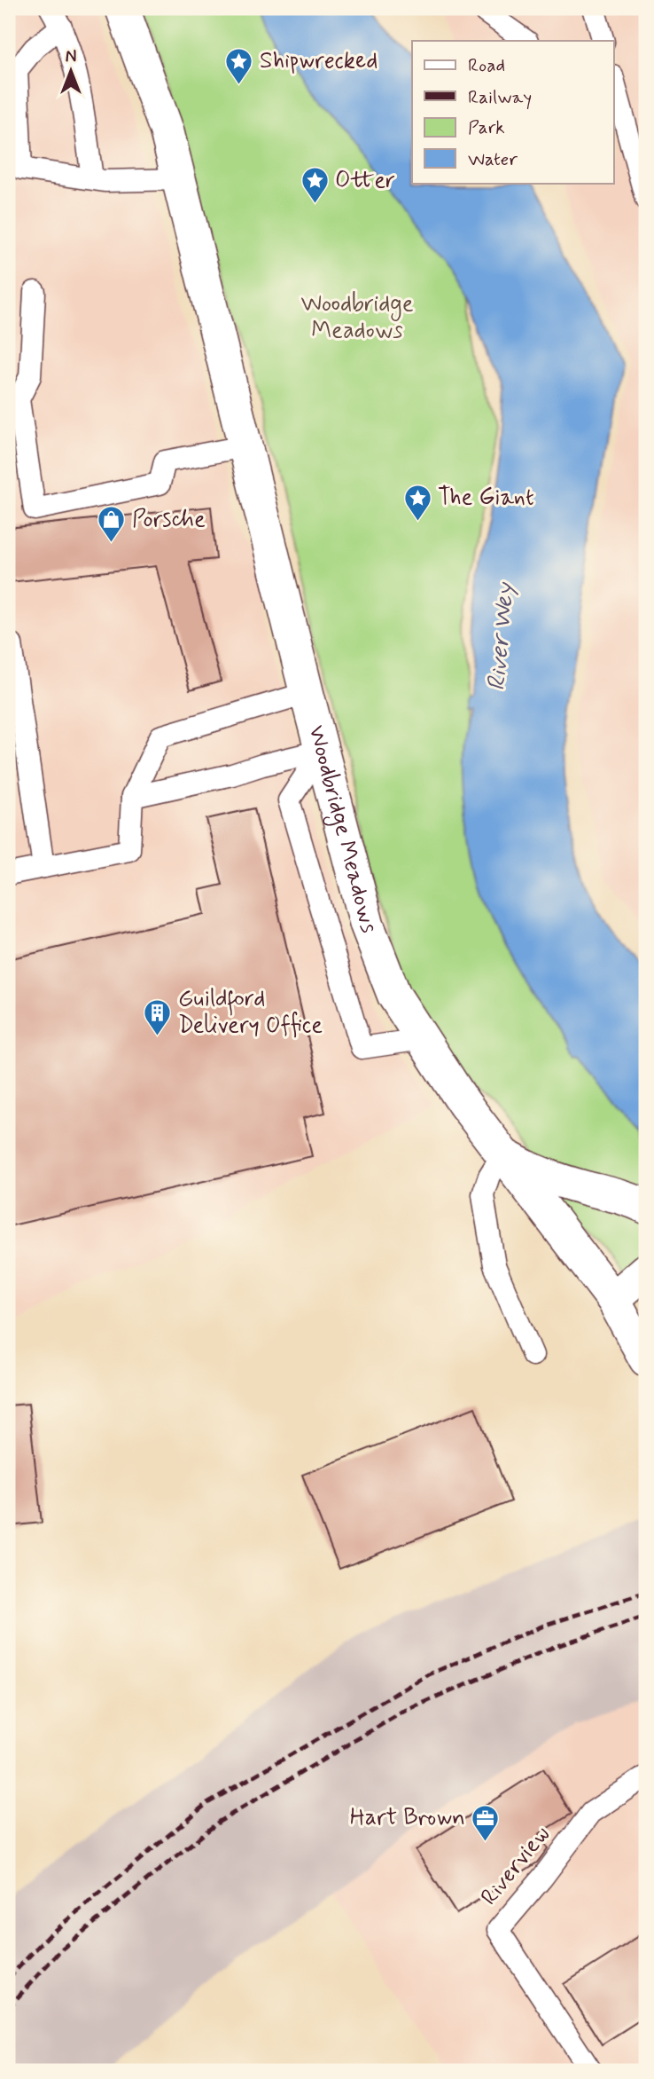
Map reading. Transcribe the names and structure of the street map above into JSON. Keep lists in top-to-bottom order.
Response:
{
  "streets": {
    "street": ["Woodbridge Meadows"],
    "lane": ["Riverview"]
  },
  "water": ["River Wey"],
  "parks": ["Woodbridge Meadows"],
  "places": {
    "place": ["Shipwrecked", "Otter", "The Giant"],
    "shop": ["Porsche"],
    "building": ["Guildford Delivery Office"],
    "office": ["Hart Brown"]
  },
  "legend": [
    "Road",
    "Railway",
    "Park",
    "Water"
  ],
  "north": "top"
}
